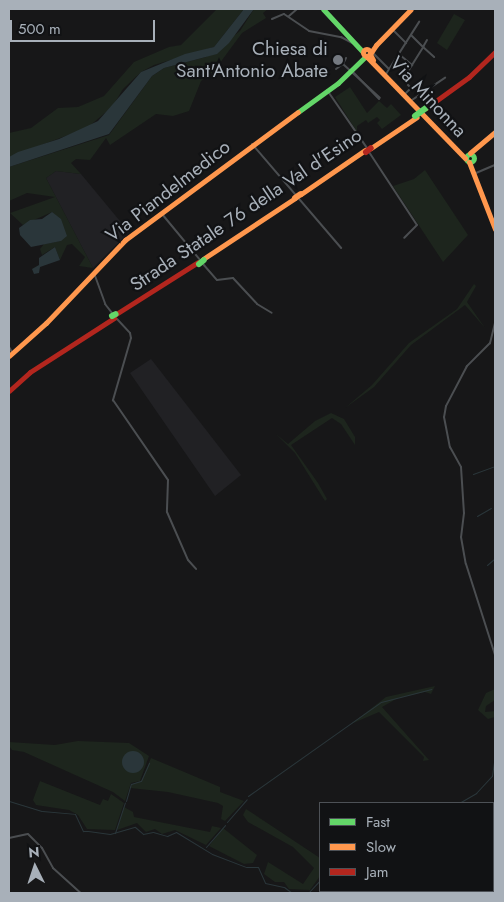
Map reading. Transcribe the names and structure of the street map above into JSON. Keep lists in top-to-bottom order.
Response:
{
  "streets": {
    "main road": ["Via Minonna", "Via Piandelmedico", "Strada Statale 76 della Val d'Esino"]
  },
  "crossings": [
    ["Via Minonna", "Via Piandelmedico"]
  ],
  "places": ["Chiesa di Sant'Antonio Abate"],
  "legend": ["Fast", "Slow", "Jam"],
  "scale_bar": "500 m",
  "north": "top"
}
